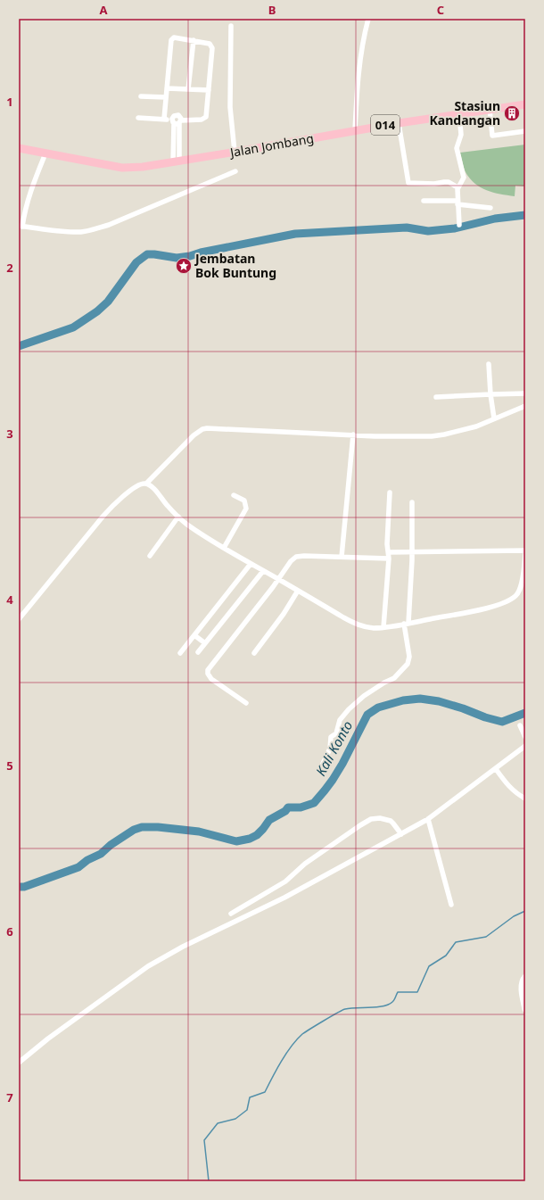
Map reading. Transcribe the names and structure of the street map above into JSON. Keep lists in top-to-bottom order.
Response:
{
  "streets": {
    "main road": ["014", "Jalan Jombang"]
  },
  "water": ["Kali Konto"],
  "places": {
    "building": ["Stasiun Kandangan"],
    "place": ["Jembatan Bok Buntung"]
  },
  "grid": {
    "columns": ["A", "B", "C"],
    "rows": [
      "1",
      "2",
      "3",
      "4",
      "5",
      "6",
      "7"
    ]
  }
}
